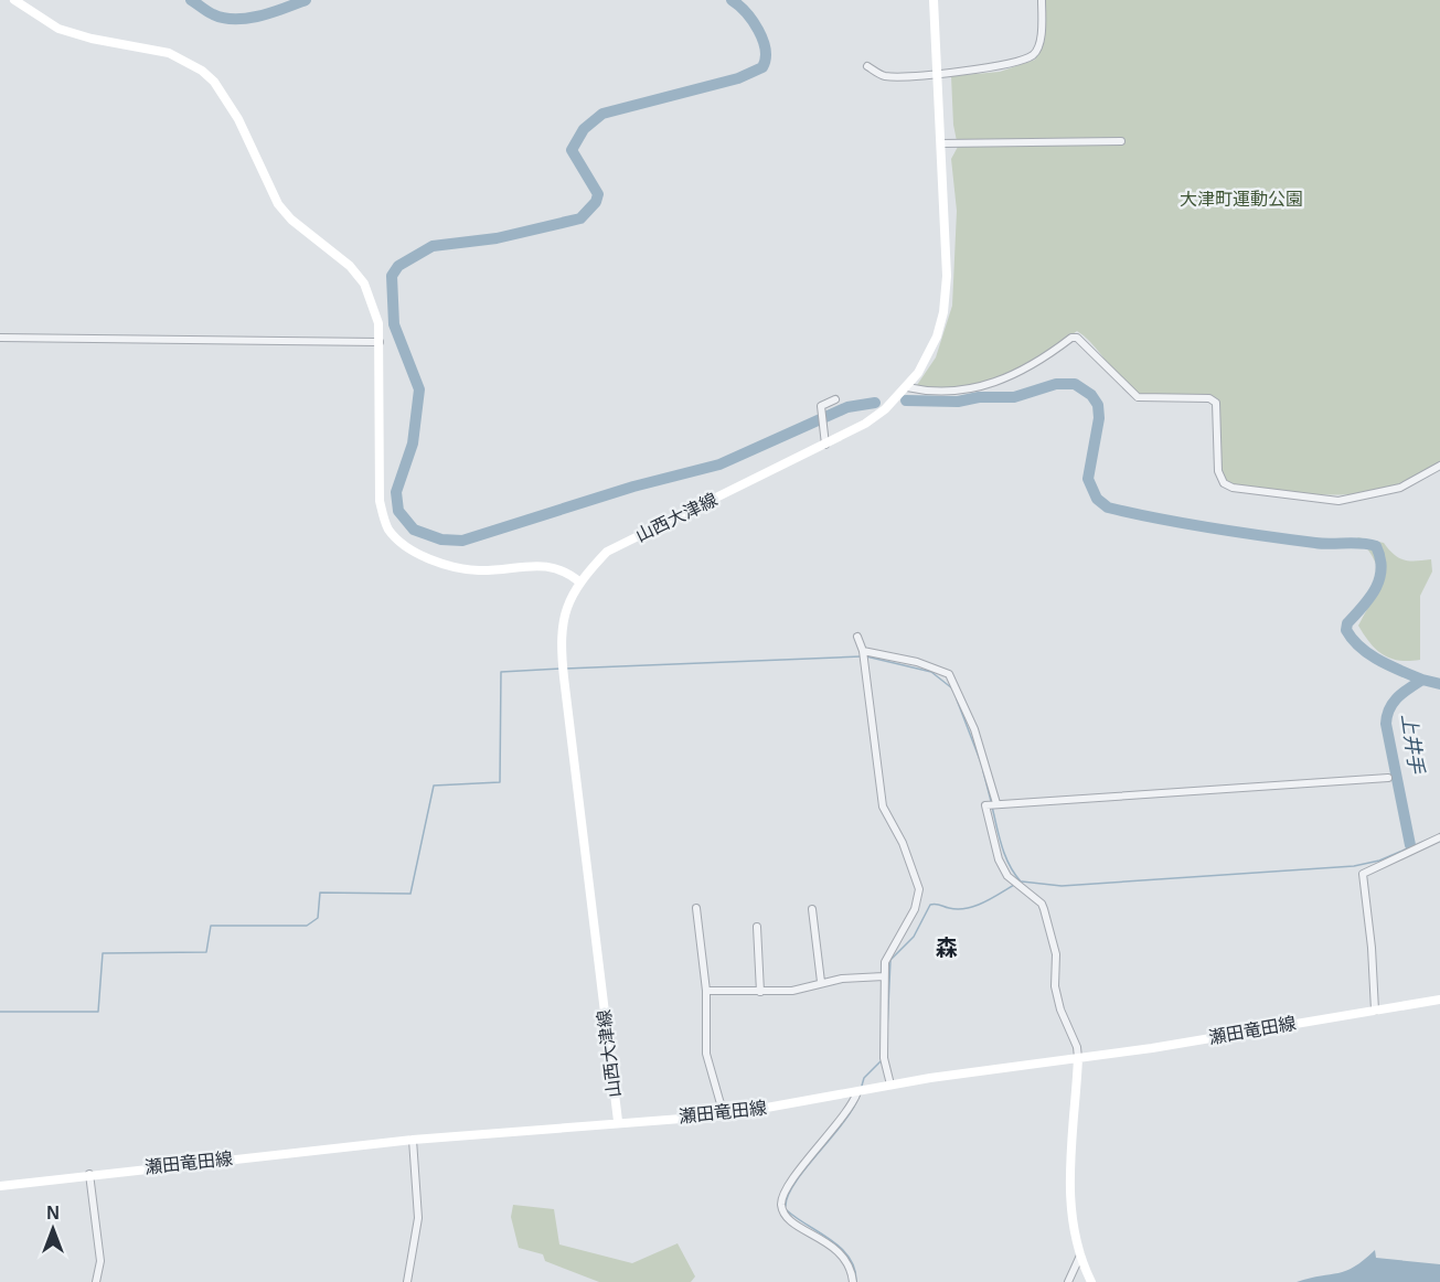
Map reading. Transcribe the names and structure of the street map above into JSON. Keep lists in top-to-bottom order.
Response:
{
  "streets": {
    "main road": ["山西大津線", "瀬田竜田線"]
  },
  "crossings": [
    ["山西大津線", "瀬田竜田線"]
  ],
  "districts": ["森"],
  "water": ["上井手"],
  "parks": ["大津町運動公園"],
  "north": "top"
}
